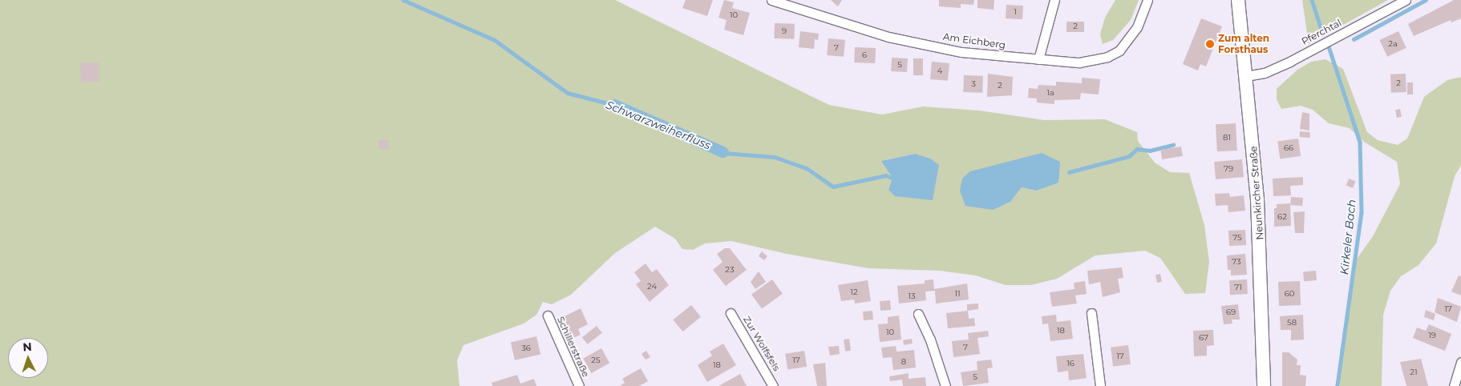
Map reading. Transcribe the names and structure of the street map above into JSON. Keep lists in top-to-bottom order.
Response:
{
  "streets": {
    "main road": ["Neunkircher Straße"],
    "street": [
      "Pferchtal",
      "Am Eichberg",
      "Zur Wolfsfels",
      "Schillerstraße"
    ]
  },
  "crossings": [
    ["Pferchtal", "Neunkircher Straße"]
  ],
  "water": ["Schwarzweiherfluss", "Kirkeler Bach"],
  "places": ["Zum alten Forsthaus"],
  "house_numbers": [
    "1",
    "10",
    "2",
    "9",
    "2a",
    "7",
    "6",
    "5",
    "4",
    "2",
    "3",
    "2",
    "1a",
    "81",
    "66",
    "79",
    "62",
    "75",
    "73",
    "23",
    "24",
    "71",
    "12",
    "11",
    "60",
    "13",
    "17",
    "69",
    "58",
    "18",
    "10",
    "19",
    "67",
    "7",
    "36",
    "17",
    "25",
    "17",
    "8",
    "16",
    "18",
    "21",
    "5"
  ],
  "north": "top"
}
